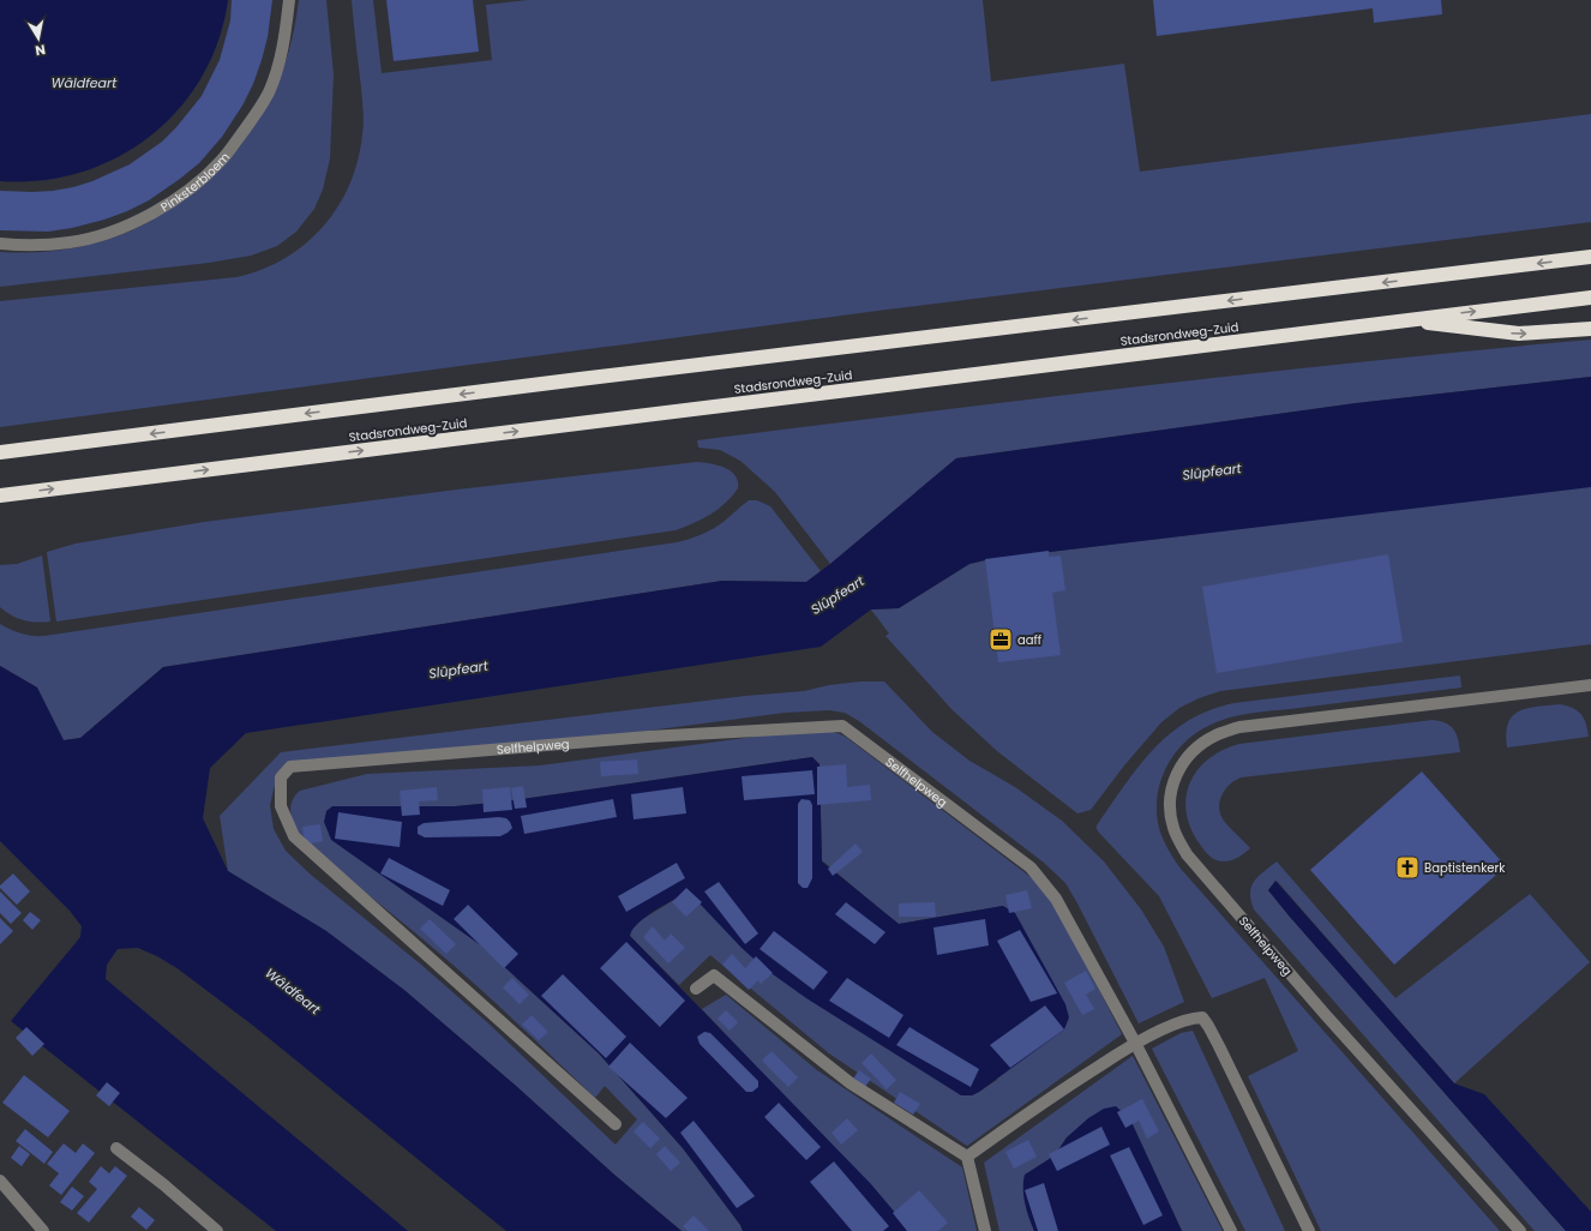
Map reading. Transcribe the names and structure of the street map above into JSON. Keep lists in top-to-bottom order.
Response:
{
  "streets": {
    "highway": ["Stadsrondweg-Zuid"],
    "street": ["Pinksterbloem", "Selfhelpweg"]
  },
  "water": ["Wâldfeart", "Slûpfeart"],
  "places": {
    "office": ["aaff"],
    "church": ["Baptistenkerk"]
  },
  "north": "bottom"
}
